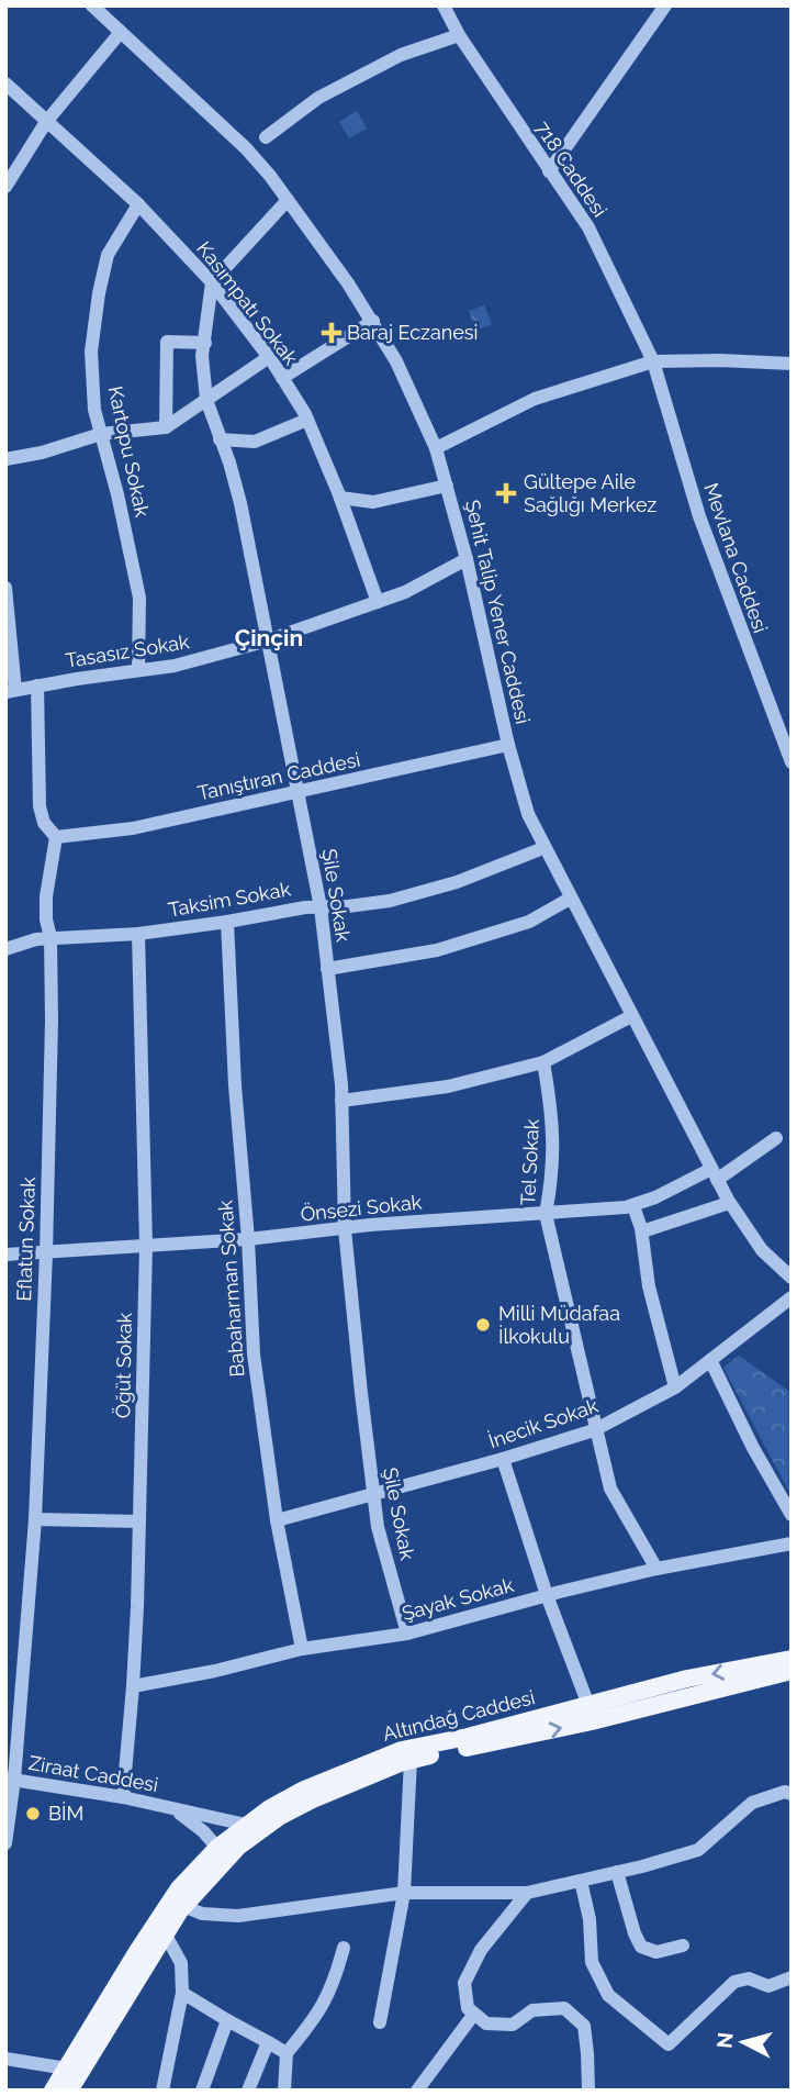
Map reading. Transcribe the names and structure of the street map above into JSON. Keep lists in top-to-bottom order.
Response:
{
  "streets": {
    "main road": ["Altındağ Caddesi"],
    "street": [
      "718 Caddesi",
      "Kasımpatı Sokak",
      "Kartopu Sokak",
      "Mevlana Caddesi",
      "Şehit Talip Yener Caddesi",
      "Tasasız Sokak",
      "Tanıştıran Caddesi",
      "Şile Sokak",
      "Taksim Sokak",
      "Tel Sokak",
      "Önsezi Sokak",
      "Eflatun Sokak",
      "Babaharman Sokak",
      "Öğüt Sokak",
      "İnecik Sokak",
      "Şayak Sokak",
      "Ziraat Caddesi"
    ]
  },
  "crossings": [
    ["718 Caddesi", "Mevlana Caddesi"],
    ["Kasımpatı Sokak", "Kartopu Sokak"],
    ["Kasımpatı Sokak", "Tasasız Sokak"],
    ["Kasımpatı Sokak", "Şile Sokak"],
    ["Kartopu Sokak", "Tasasız Sokak"],
    ["Şehit Talip Yener Caddesi", "Tasasız Sokak"],
    ["Şehit Talip Yener Caddesi", "Tanıştıran Caddesi"],
    ["Şehit Talip Yener Caddesi", "Taksim Sokak"],
    ["Şehit Talip Yener Caddesi", "Önsezi Sokak"],
    ["Tasasız Sokak", "Şile Sokak"],
    ["Tanıştıran Caddesi", "Şile Sokak"],
    ["Tanıştıran Caddesi", "Eflatun Sokak"],
    ["Şile Sokak", "Taksim Sokak"],
    ["Şile Sokak", "Önsezi Sokak"],
    ["Şile Sokak", "İnecik Sokak"],
    ["Şile Sokak", "Şayak Sokak"],
    ["Taksim Sokak", "Eflatun Sokak"],
    ["Taksim Sokak", "Babaharman Sokak"],
    ["Taksim Sokak", "Öğüt Sokak"],
    ["Tel Sokak", "Önsezi Sokak"],
    ["Tel Sokak", "İnecik Sokak"],
    ["Tel Sokak", "Şayak Sokak"],
    ["Önsezi Sokak", "Eflatun Sokak"],
    ["Önsezi Sokak", "Babaharman Sokak"],
    ["Önsezi Sokak", "Öğüt Sokak"],
    ["Eflatun Sokak", "Ziraat Caddesi"],
    ["Babaharman Sokak", "İnecik Sokak"],
    ["Babaharman Sokak", "Şayak Sokak"],
    ["Öğüt Sokak", "Şayak Sokak"],
    ["Öğüt Sokak", "Ziraat Caddesi"],
    ["Altındağ Caddesi", "Ziraat Caddesi"]
  ],
  "districts": ["Çinçin"],
  "places": {
    "health": ["Baraj Eczanesi", "Gültepe Aile Sağlığı Merkez"],
    "other": ["Milli Müdafaa İlkokulu", "BİM"]
  },
  "north": "left"
}
